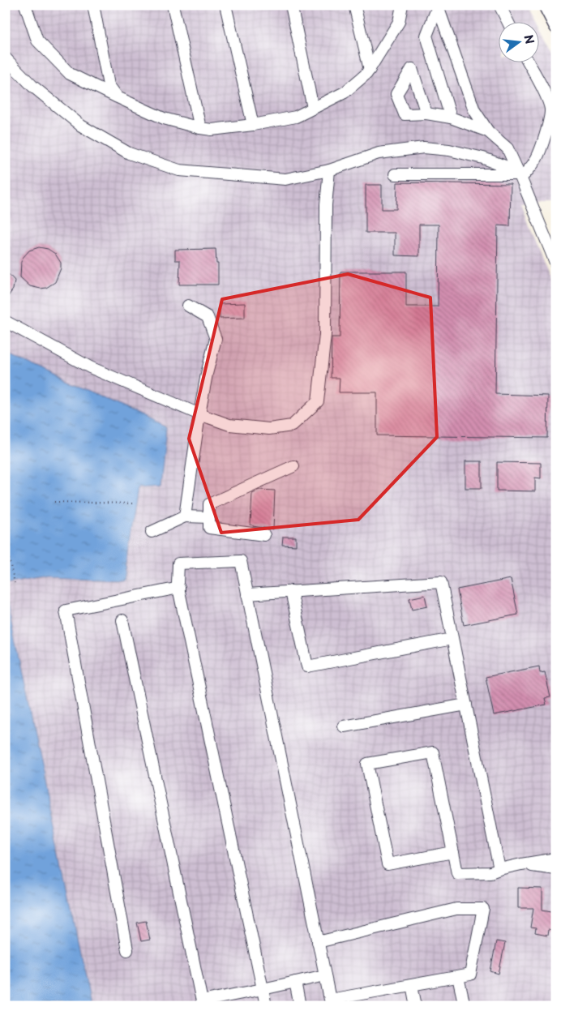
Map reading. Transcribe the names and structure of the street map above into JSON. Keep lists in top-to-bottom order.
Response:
{
  "north": "right"
}
